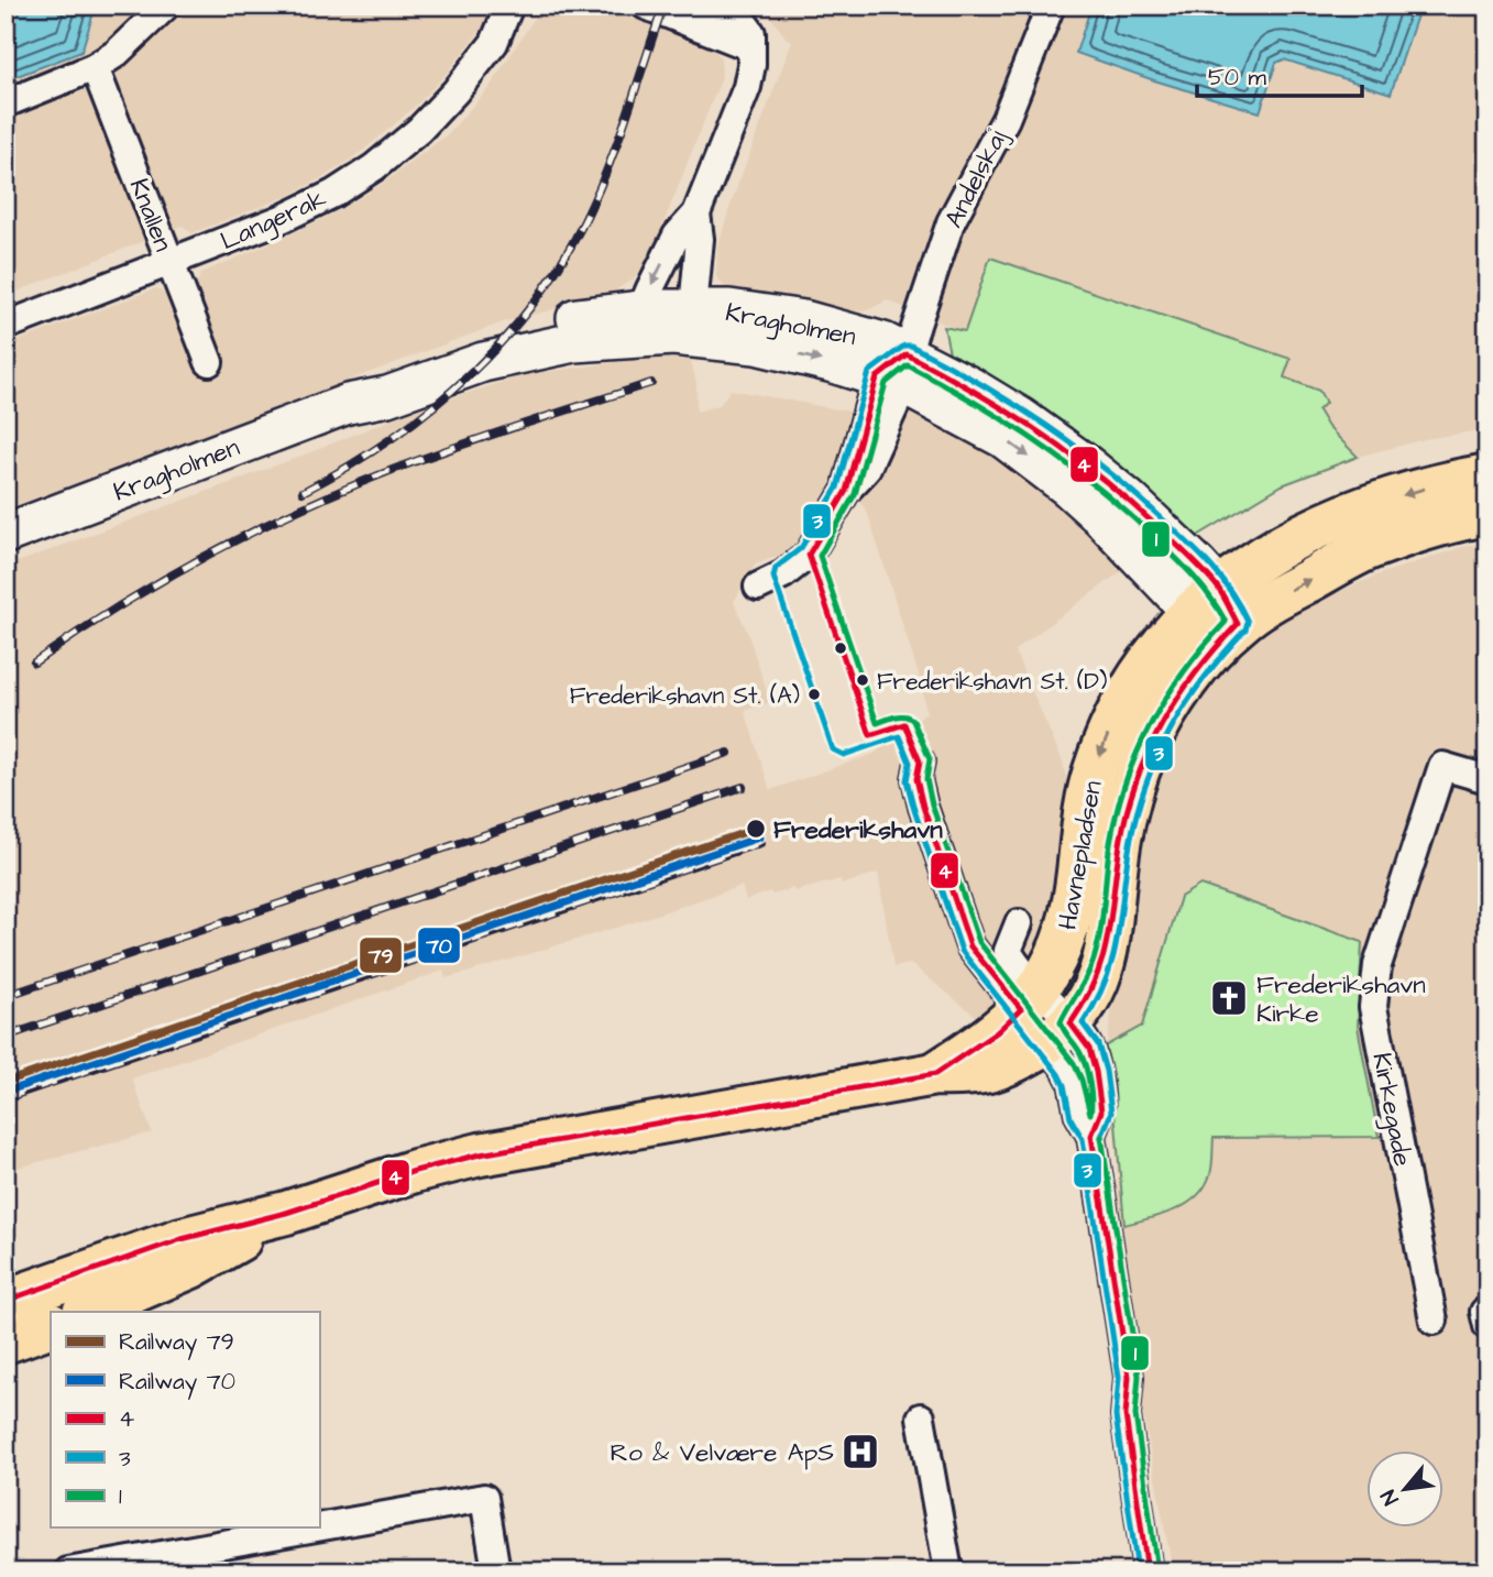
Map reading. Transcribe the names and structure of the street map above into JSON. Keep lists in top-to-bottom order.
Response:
{
  "streets": {
    "main road": ["Havnepladsen"],
    "street": [
      "Andelskaj",
      "Knallen",
      "Langerak",
      "Kragholmen",
      "Kirkegade"
    ]
  },
  "crossings": [
    ["Andelskaj", "Kragholmen"],
    ["Knallen", "Langerak"],
    ["Kragholmen", "Havnepladsen"]
  ],
  "places": {
    "other": ["Frederikshavn St. (D)", "Frederikshavn St. (A)", "Frederikshavn"],
    "church": ["Frederikshavn Kirke"],
    "hospital": ["Ro & Velvære ApS"]
  },
  "lines": [
    "transit line 3",
    "transit line 4",
    "transit line 1",
    "rail line 79",
    "rail line 70"
  ],
  "legend": [
    "Railway 79",
    "Railway 70",
    "4",
    "3",
    "1"
  ],
  "scale_bar": "50 m",
  "north": "bottom left"
}
